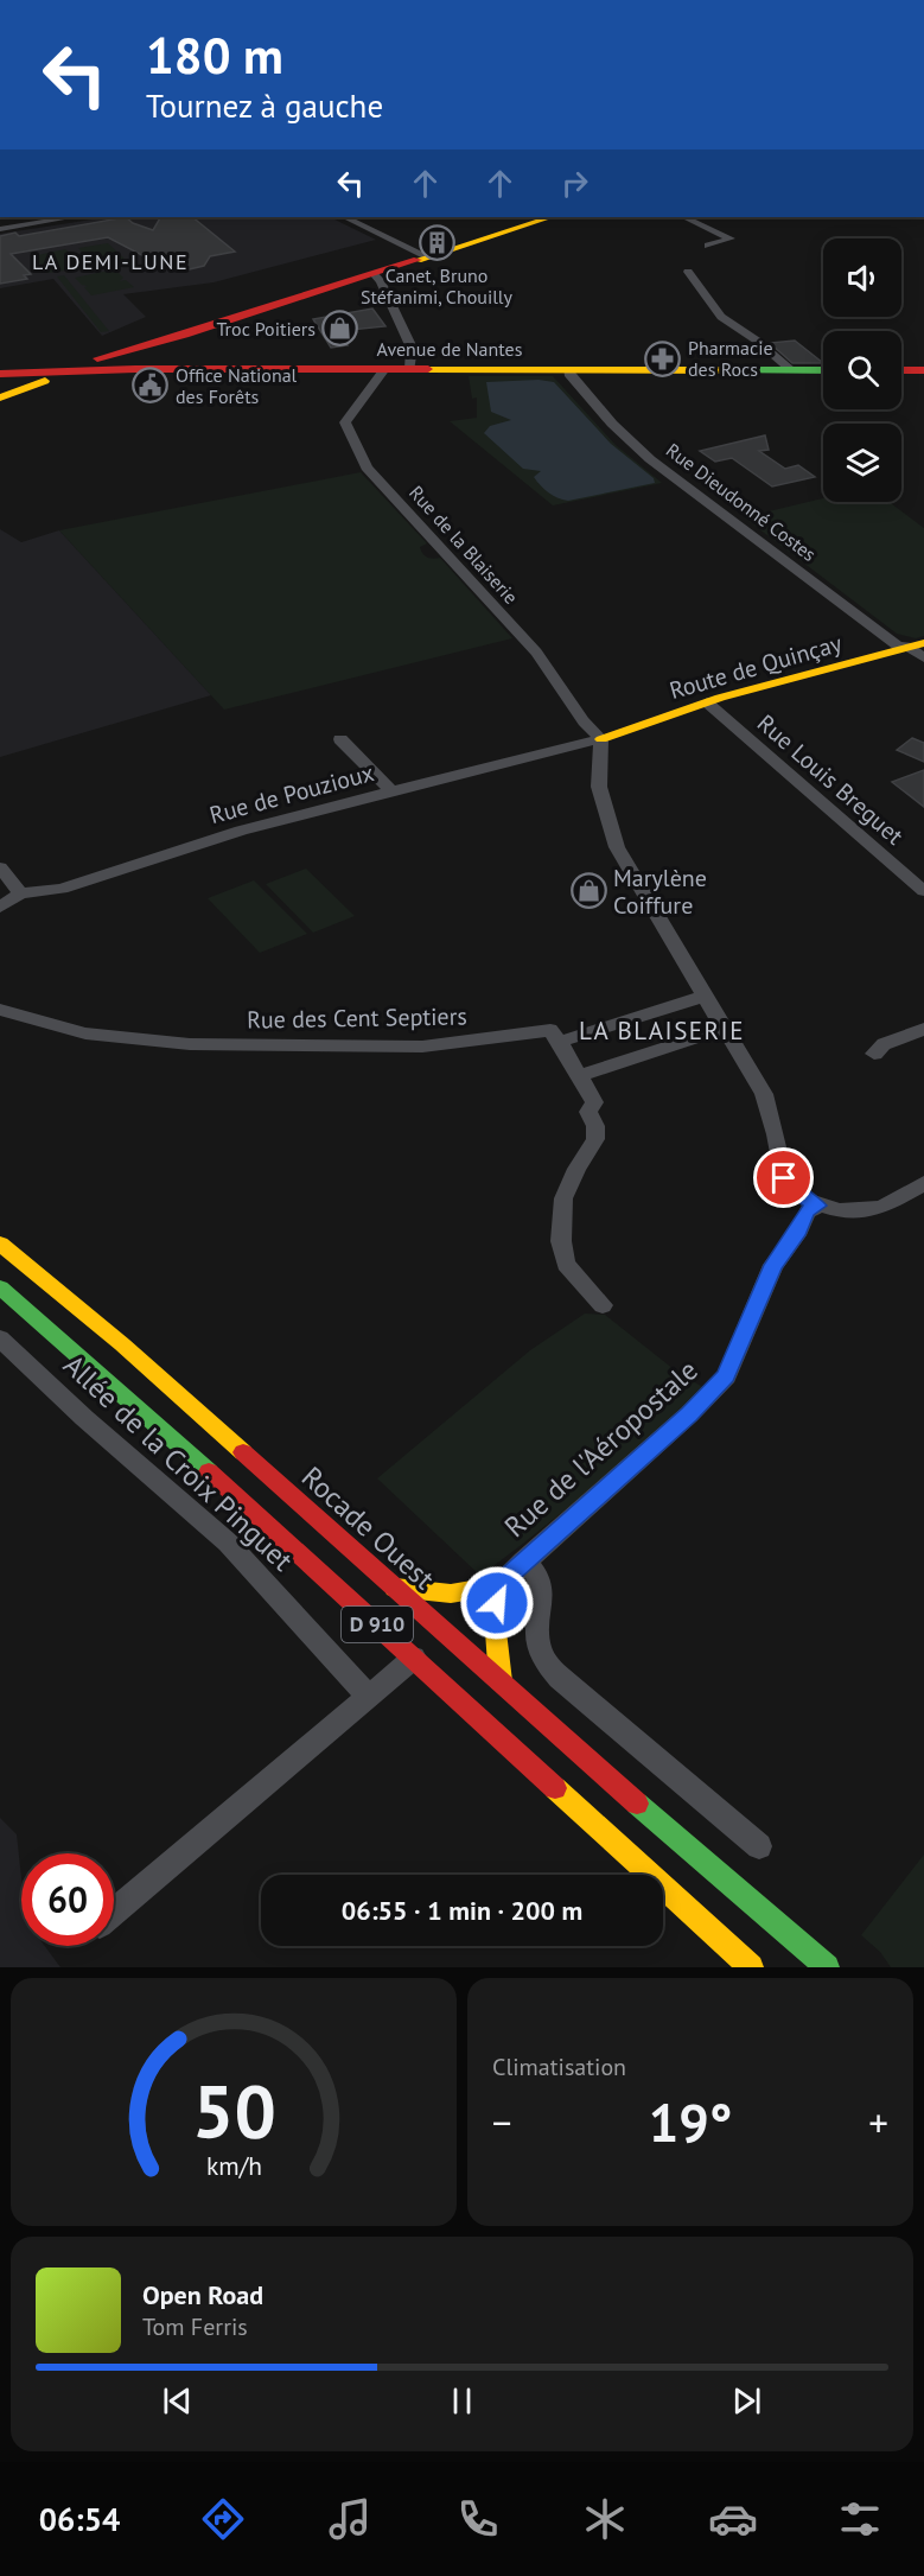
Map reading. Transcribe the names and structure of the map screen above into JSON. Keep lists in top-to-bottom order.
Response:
{
  "streets": {
    "main road": [
      "Avenue de Nantes",
      "Route de Quinçay",
      "Rocade Ouest",
      "D 910"
    ],
    "street": [
      "Rue Dieudonné Costes",
      "Rue de la Blaiserie",
      "Rue Louis Breguet",
      "Rue de Pouzioux",
      "Rue des Cent Septiers",
      "Rue de l'Aéropostale",
      "Allée de la Croix Pinguet"
    ]
  },
  "crossings": [
    ["Avenue de Nantes", "Rue Dieudonné Costes"],
    ["Avenue de Nantes", "Rue de la Blaiserie"],
    ["Rue Dieudonné Costes", "Route de Quinçay"],
    ["Rue de la Blaiserie", "Route de Quinçay"],
    ["Rue de la Blaiserie", "Rue de Pouzioux"],
    ["Route de Quinçay", "Rue Louis Breguet"],
    ["Route de Quinçay", "Rue de Pouzioux"]
  ],
  "districts": ["LA DEMI-LUNE", "LA BLAISERIE"],
  "places": {
    "building": ["Canet, Bruno Stéfanimi, Chouilly"],
    "shop": ["Troc Poitiers", "Marylène Coiffure"],
    "pharmacy": ["Pharmacie des Rocs"],
    "public building": ["Office National des Forêts"]
  },
  "page": {
    "turn": ["180 m", "Tournez à gauche"],
    "limit": "60",
    "trip": "06:55 · 1 min · 200 m",
    "tile": "Climatisation",
    "heat": ["−", "19°", "+"],
    "song": ["Open Road", "Tom Ferris"],
    "tabs": "06:54",
    "gauge": ["50", "km/h"]
  }
}
